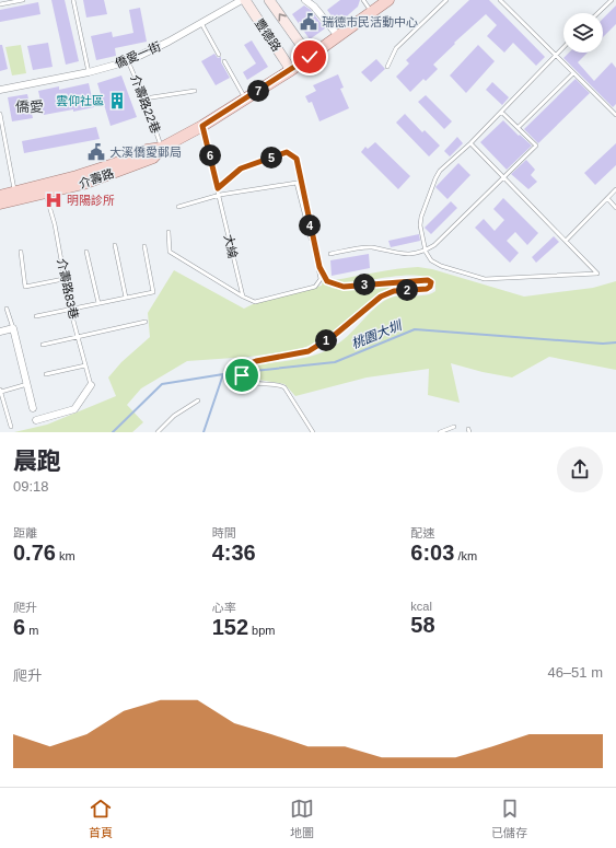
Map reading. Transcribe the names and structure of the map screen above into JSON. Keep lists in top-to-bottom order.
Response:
{
  "streets": {
    "main road": ["豐德路", "介壽路"],
    "street": ["僑愛一街"],
    "lane": ["介壽路22巷", "大綸", "介壽路83巷"]
  },
  "crossings": [
    ["豐德路", "介壽路"],
    ["僑愛一街", "介壽路22巷"],
    ["介壽路22巷", "介壽路"],
    ["介壽路", "大綸"],
    ["介壽路", "介壽路83巷"]
  ],
  "districts": ["僑愛"],
  "water": ["桃園大圳"],
  "places": {
    "public building": ["瑞德市民活動中心", "大溪僑愛郵局"],
    "building": ["雲仰社區"],
    "hospital": ["明陽診所"]
  },
  "page": {
    "pins": [
      "7",
      "6",
      "5",
      "4",
      "3",
      "2",
      "1"
    ],
    "heading": ["晨跑", "09:18"],
    "stats": [
      ["距離", "0.76 km"],
      ["時間", "4:36"],
      ["配速", "6:03 /km"],
      ["爬升", "6 m"],
      ["心率", "152 bpm"],
      ["kcal", "58"]
    ],
    "chart": ["爬升", "46–51 m"],
    "tabs": ["首頁", "地圖", "已儲存"]
  }
}
